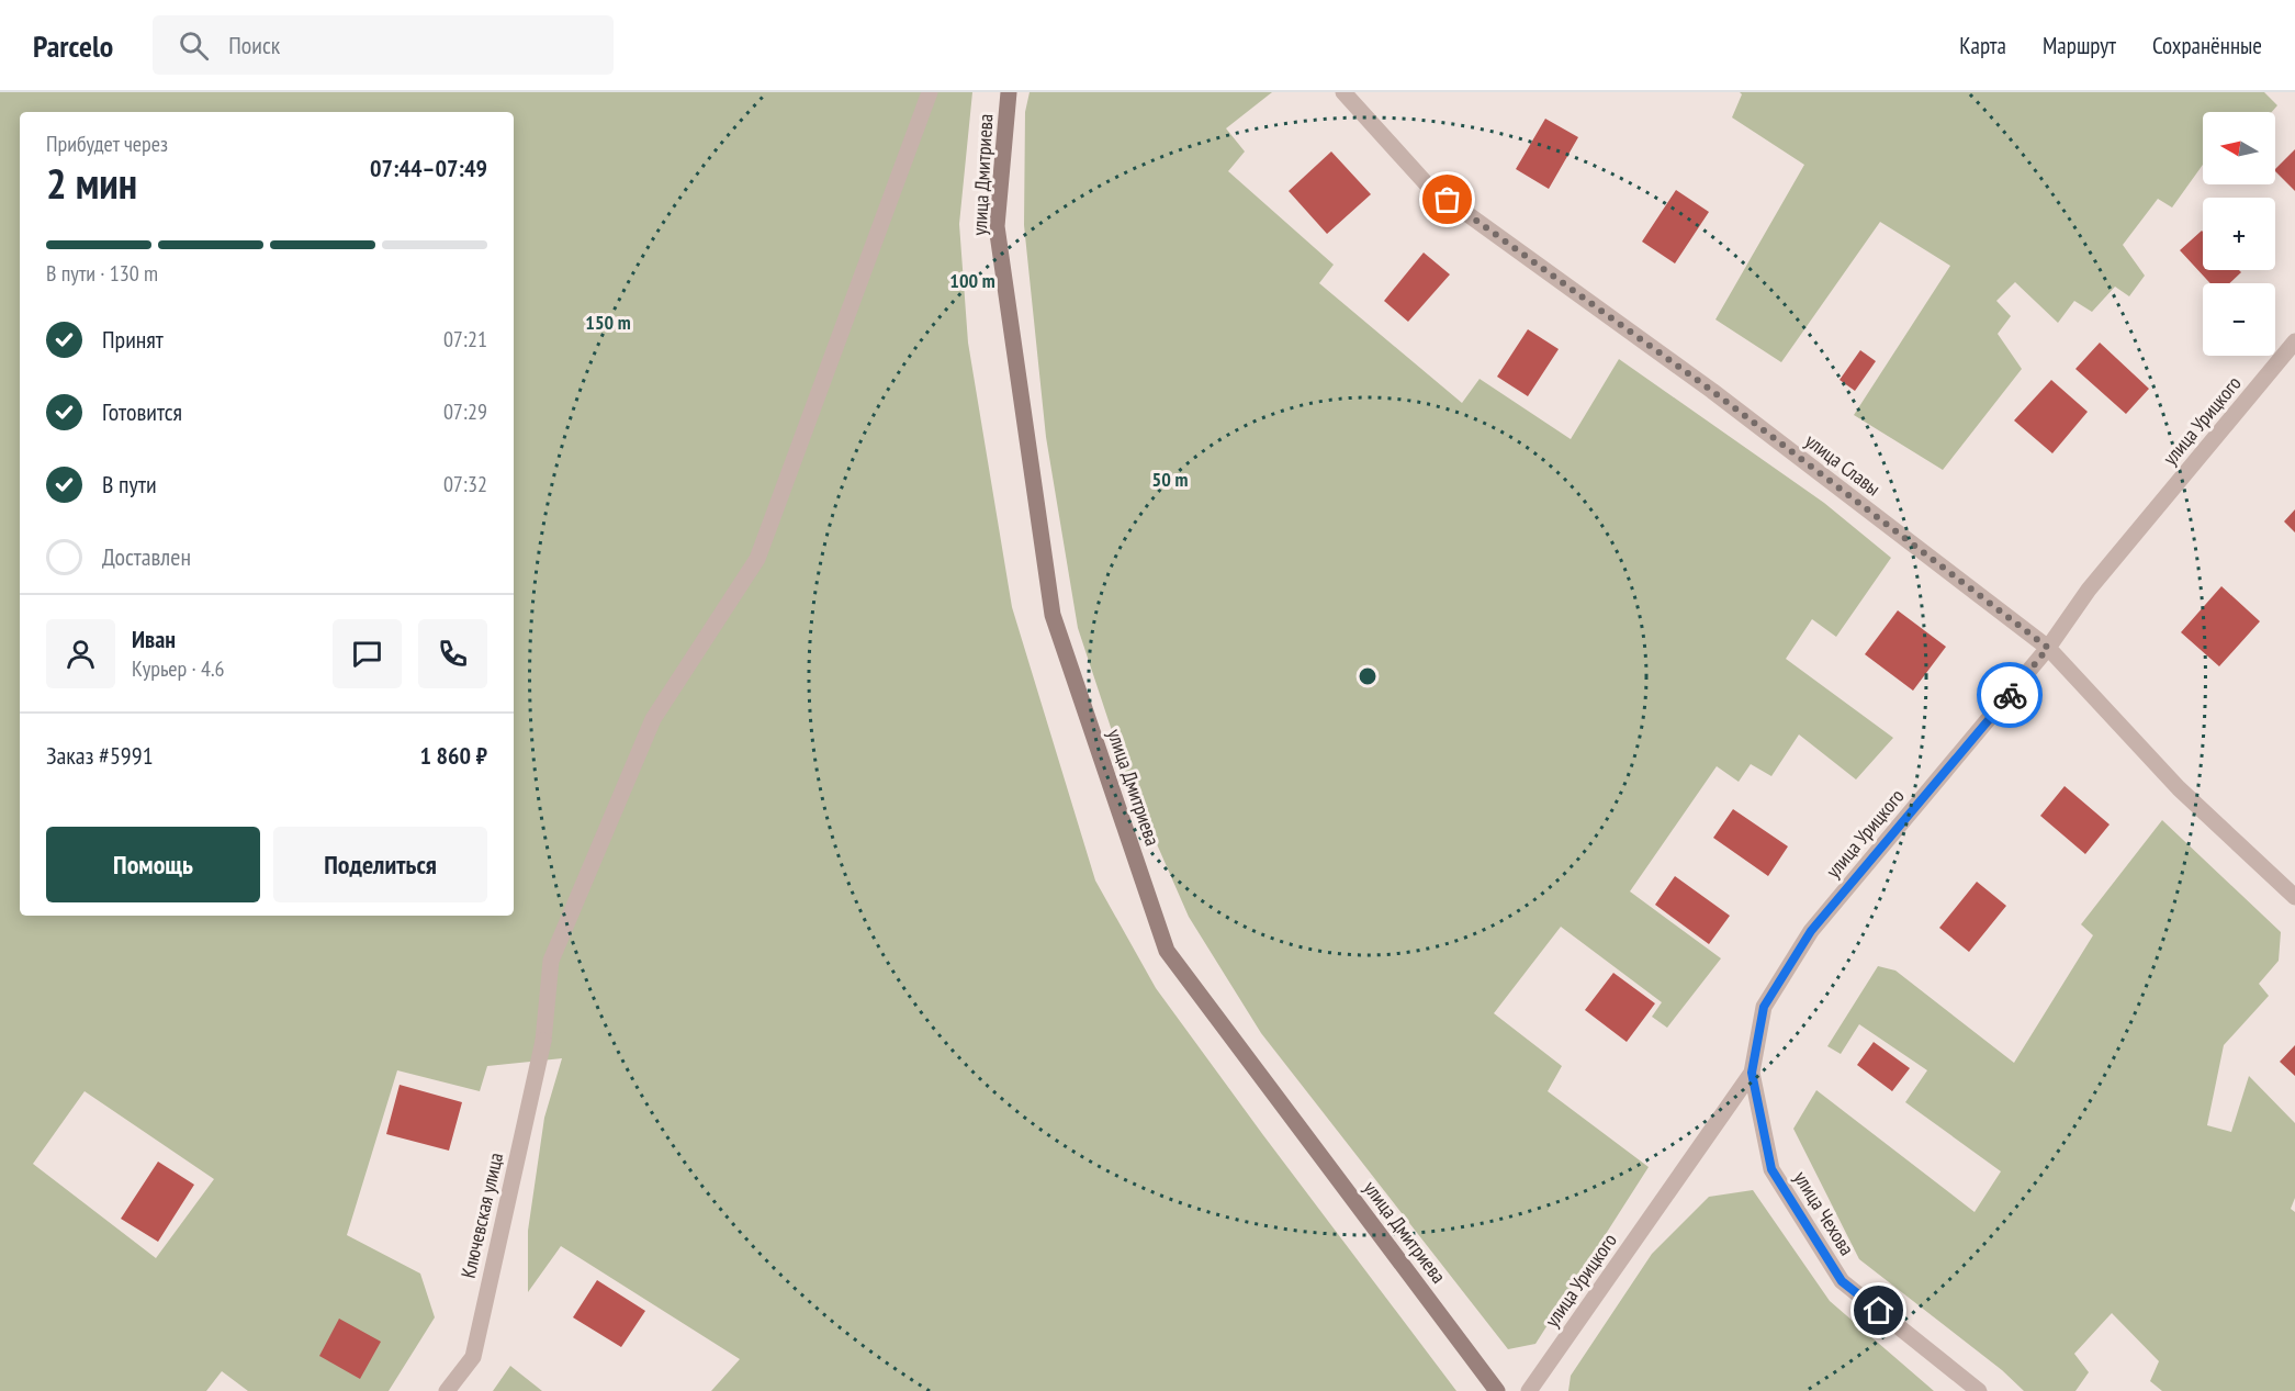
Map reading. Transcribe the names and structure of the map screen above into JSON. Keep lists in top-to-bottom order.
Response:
{
  "streets": {
    "street": [
      "улица Дмитриева",
      "улица Урицкого",
      "улица Славы",
      "улица Чехова",
      "Ключевская улица"
    ]
  },
  "crossings": [
    ["улица Урицкого", "улица Славы"],
    ["улица Урицкого", "улица Чехова"]
  ],
  "north": "left",
  "page": {
    "header": "Parcelo",
    "search": "Поиск",
    "nav": ["Карта", "Маршрут", "Сохранённые"],
    "map_buttons": ["+", "−"],
    "heading": ["2 мин", "Прибудет через", "07:44–07:49"],
    "panel": [
      "Иван",
      "Курьер · 4.6",
      "Заказ #5991",
      "1 860 ₽"
    ],
    "bar": "В пути · 130 m",
    "list": [
      ["Принят", "07:21"],
      ["Готовится", "07:29"],
      ["В пути", "07:32"],
      "Доставлен"
    ],
    "buttons": ["Помощь", "Поделиться"]
  },
  "rings": ["100 m", "150 m", "50 m"]
}
